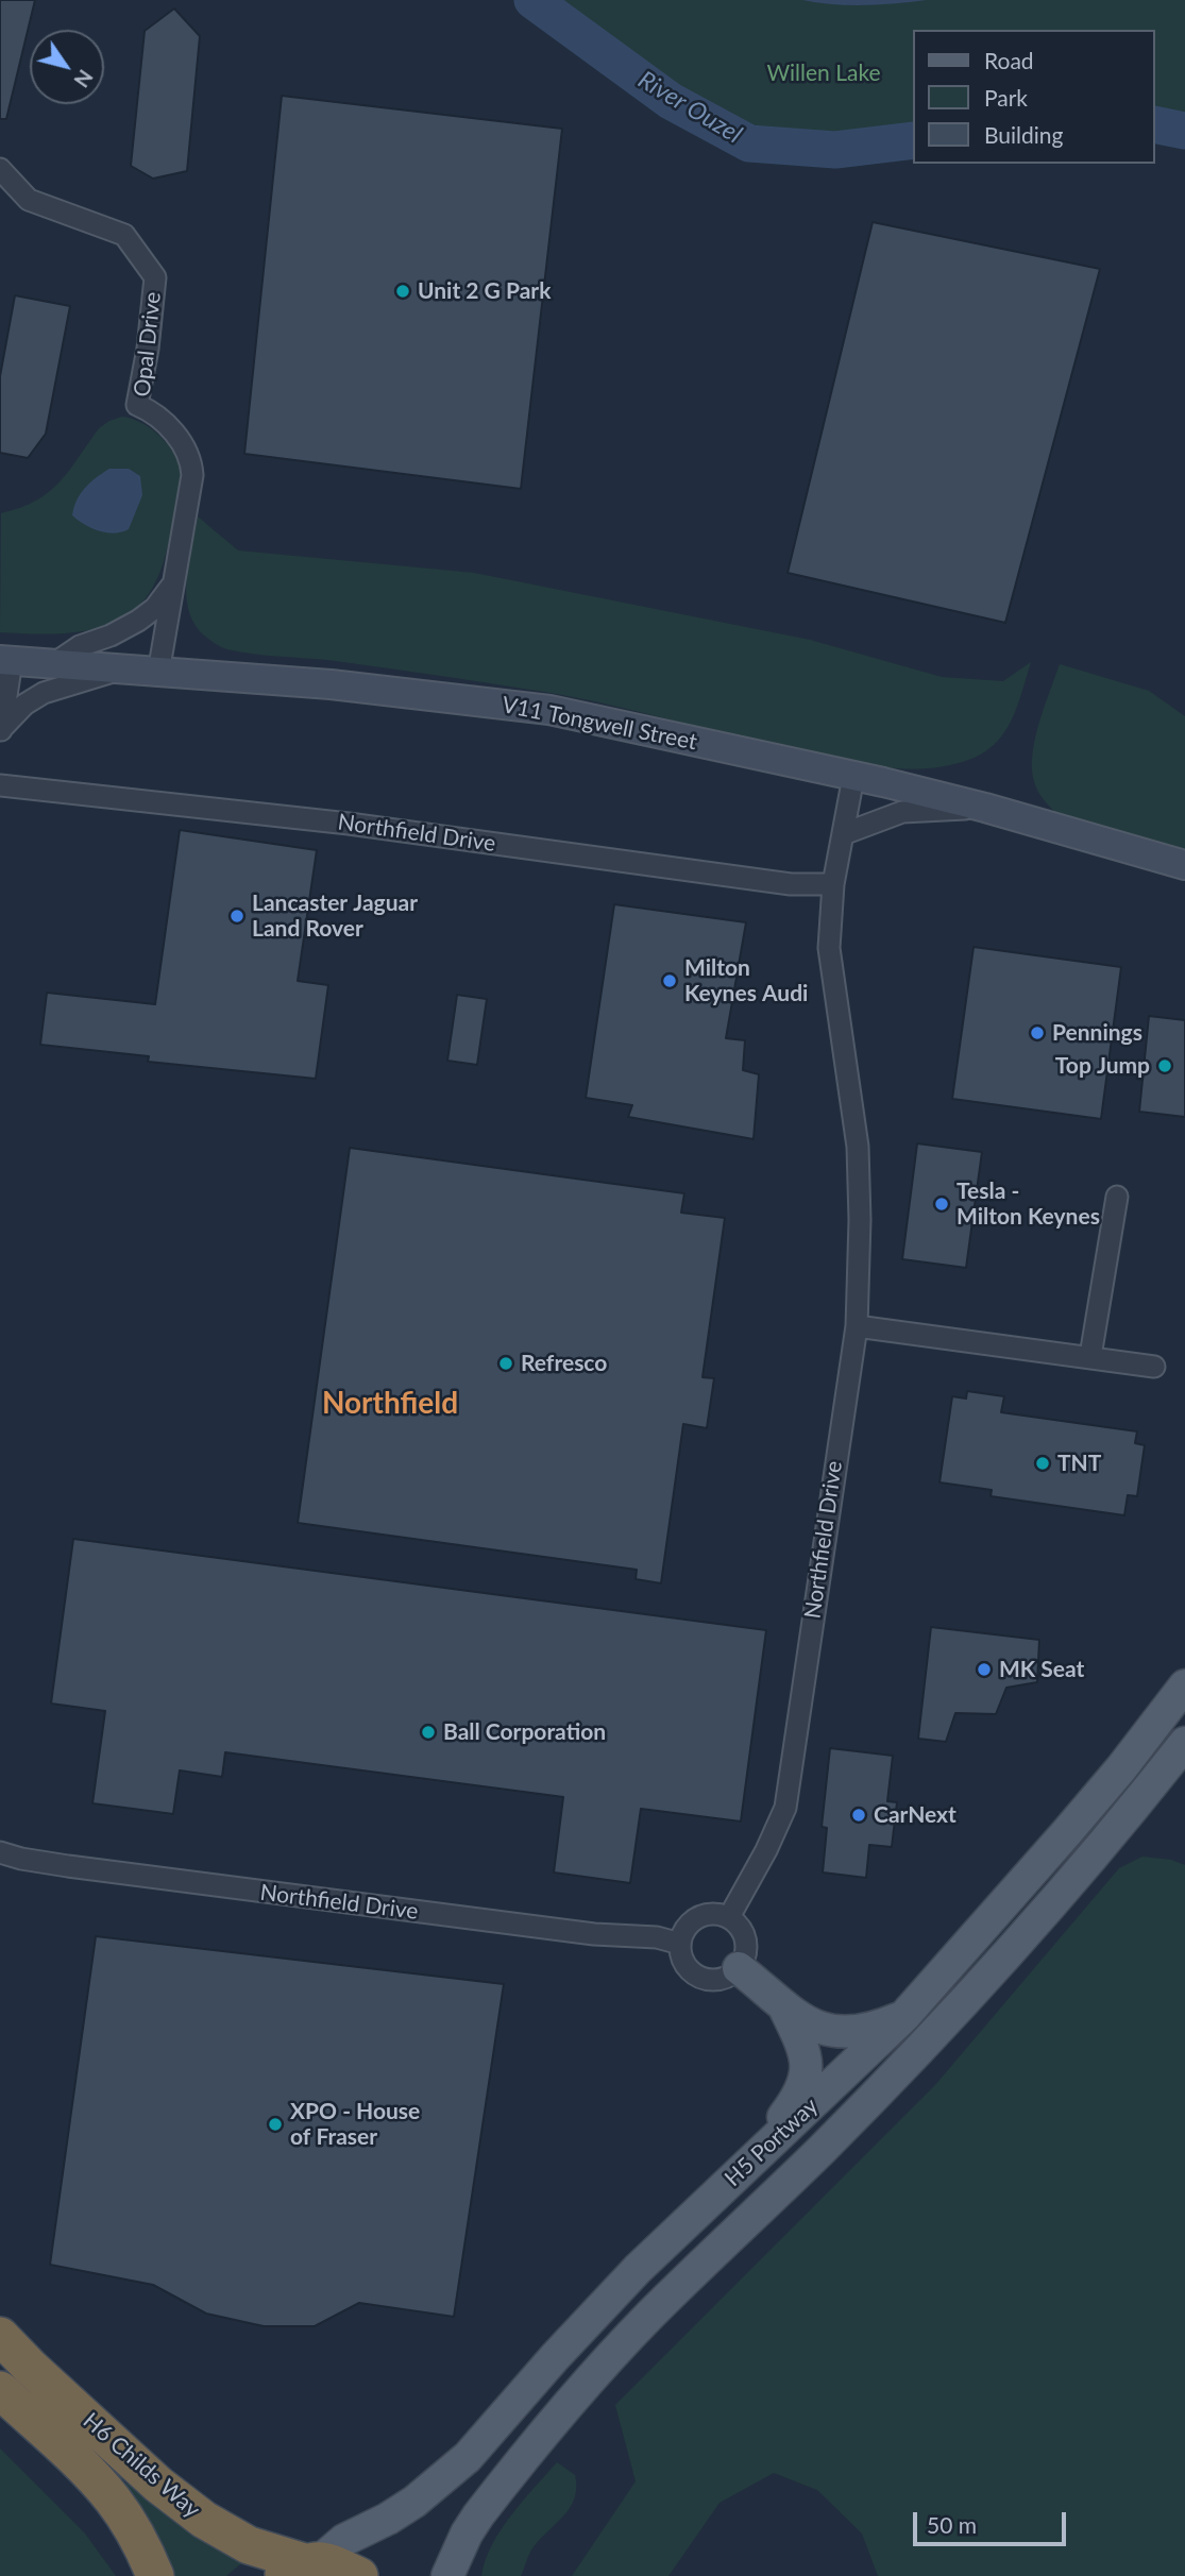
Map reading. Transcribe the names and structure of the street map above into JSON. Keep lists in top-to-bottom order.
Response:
{
  "streets": {
    "highway": ["H6 Childs Way"],
    "main road": ["H5 Portway"],
    "street": ["Opal Drive", "V11 Tongwell Street", "Northfield Drive"]
  },
  "crossings": [
    ["Opal Drive", "V11 Tongwell Street"],
    ["V11 Tongwell Street", "Northfield Drive"],
    ["H5 Portway", "H6 Childs Way"]
  ],
  "districts": ["Northfield"],
  "water": ["River Ouzel"],
  "parks": ["Willen Lake"],
  "places": [
    "Unit 2 G Park",
    "Lancaster Jaguar Land Rover",
    "Milton Keynes Audi",
    "Pennings",
    "Top Jump",
    "Tesla - Milton Keynes",
    "Refresco",
    "TNT",
    "MK Seat",
    "Ball Corporation",
    "CarNext",
    "XPO - House of Fraser"
  ],
  "legend": ["Road", "Park", "Building"],
  "scale_bar": "50 m",
  "north": "bottom right"
}
